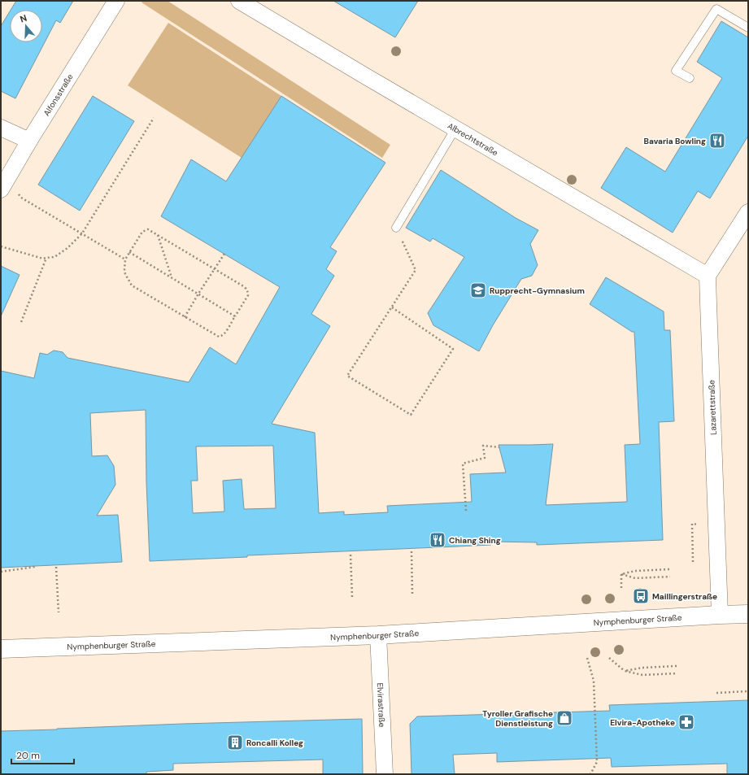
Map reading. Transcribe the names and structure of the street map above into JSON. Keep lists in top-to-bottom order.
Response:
{
  "streets": {
    "main road": ["Nymphenburger Straße"],
    "street": [
      "Alfonsstraße",
      "Albrechtstraße",
      "Lazarettstraße",
      "Elvirastraße"
    ]
  },
  "crossings": [
    ["Albrechtstraße", "Lazarettstraße"],
    ["Lazarettstraße", "Nymphenburger Straße"],
    ["Nymphenburger Straße", "Elvirastraße"]
  ],
  "places": {
    "restaurant": ["Bavaria Bowling", "Chiang Shing"],
    "school or university": ["Rupprecht-Gymnasium"],
    "bus stop": ["Maillingerstraße"],
    "shop": ["Tyroller Grafische Dienstleistung"],
    "pharmacy": ["Elvira-Apotheke"],
    "building": ["Roncalli Kolleg"]
  },
  "scale_bar": "20 m",
  "north": "top"
}
